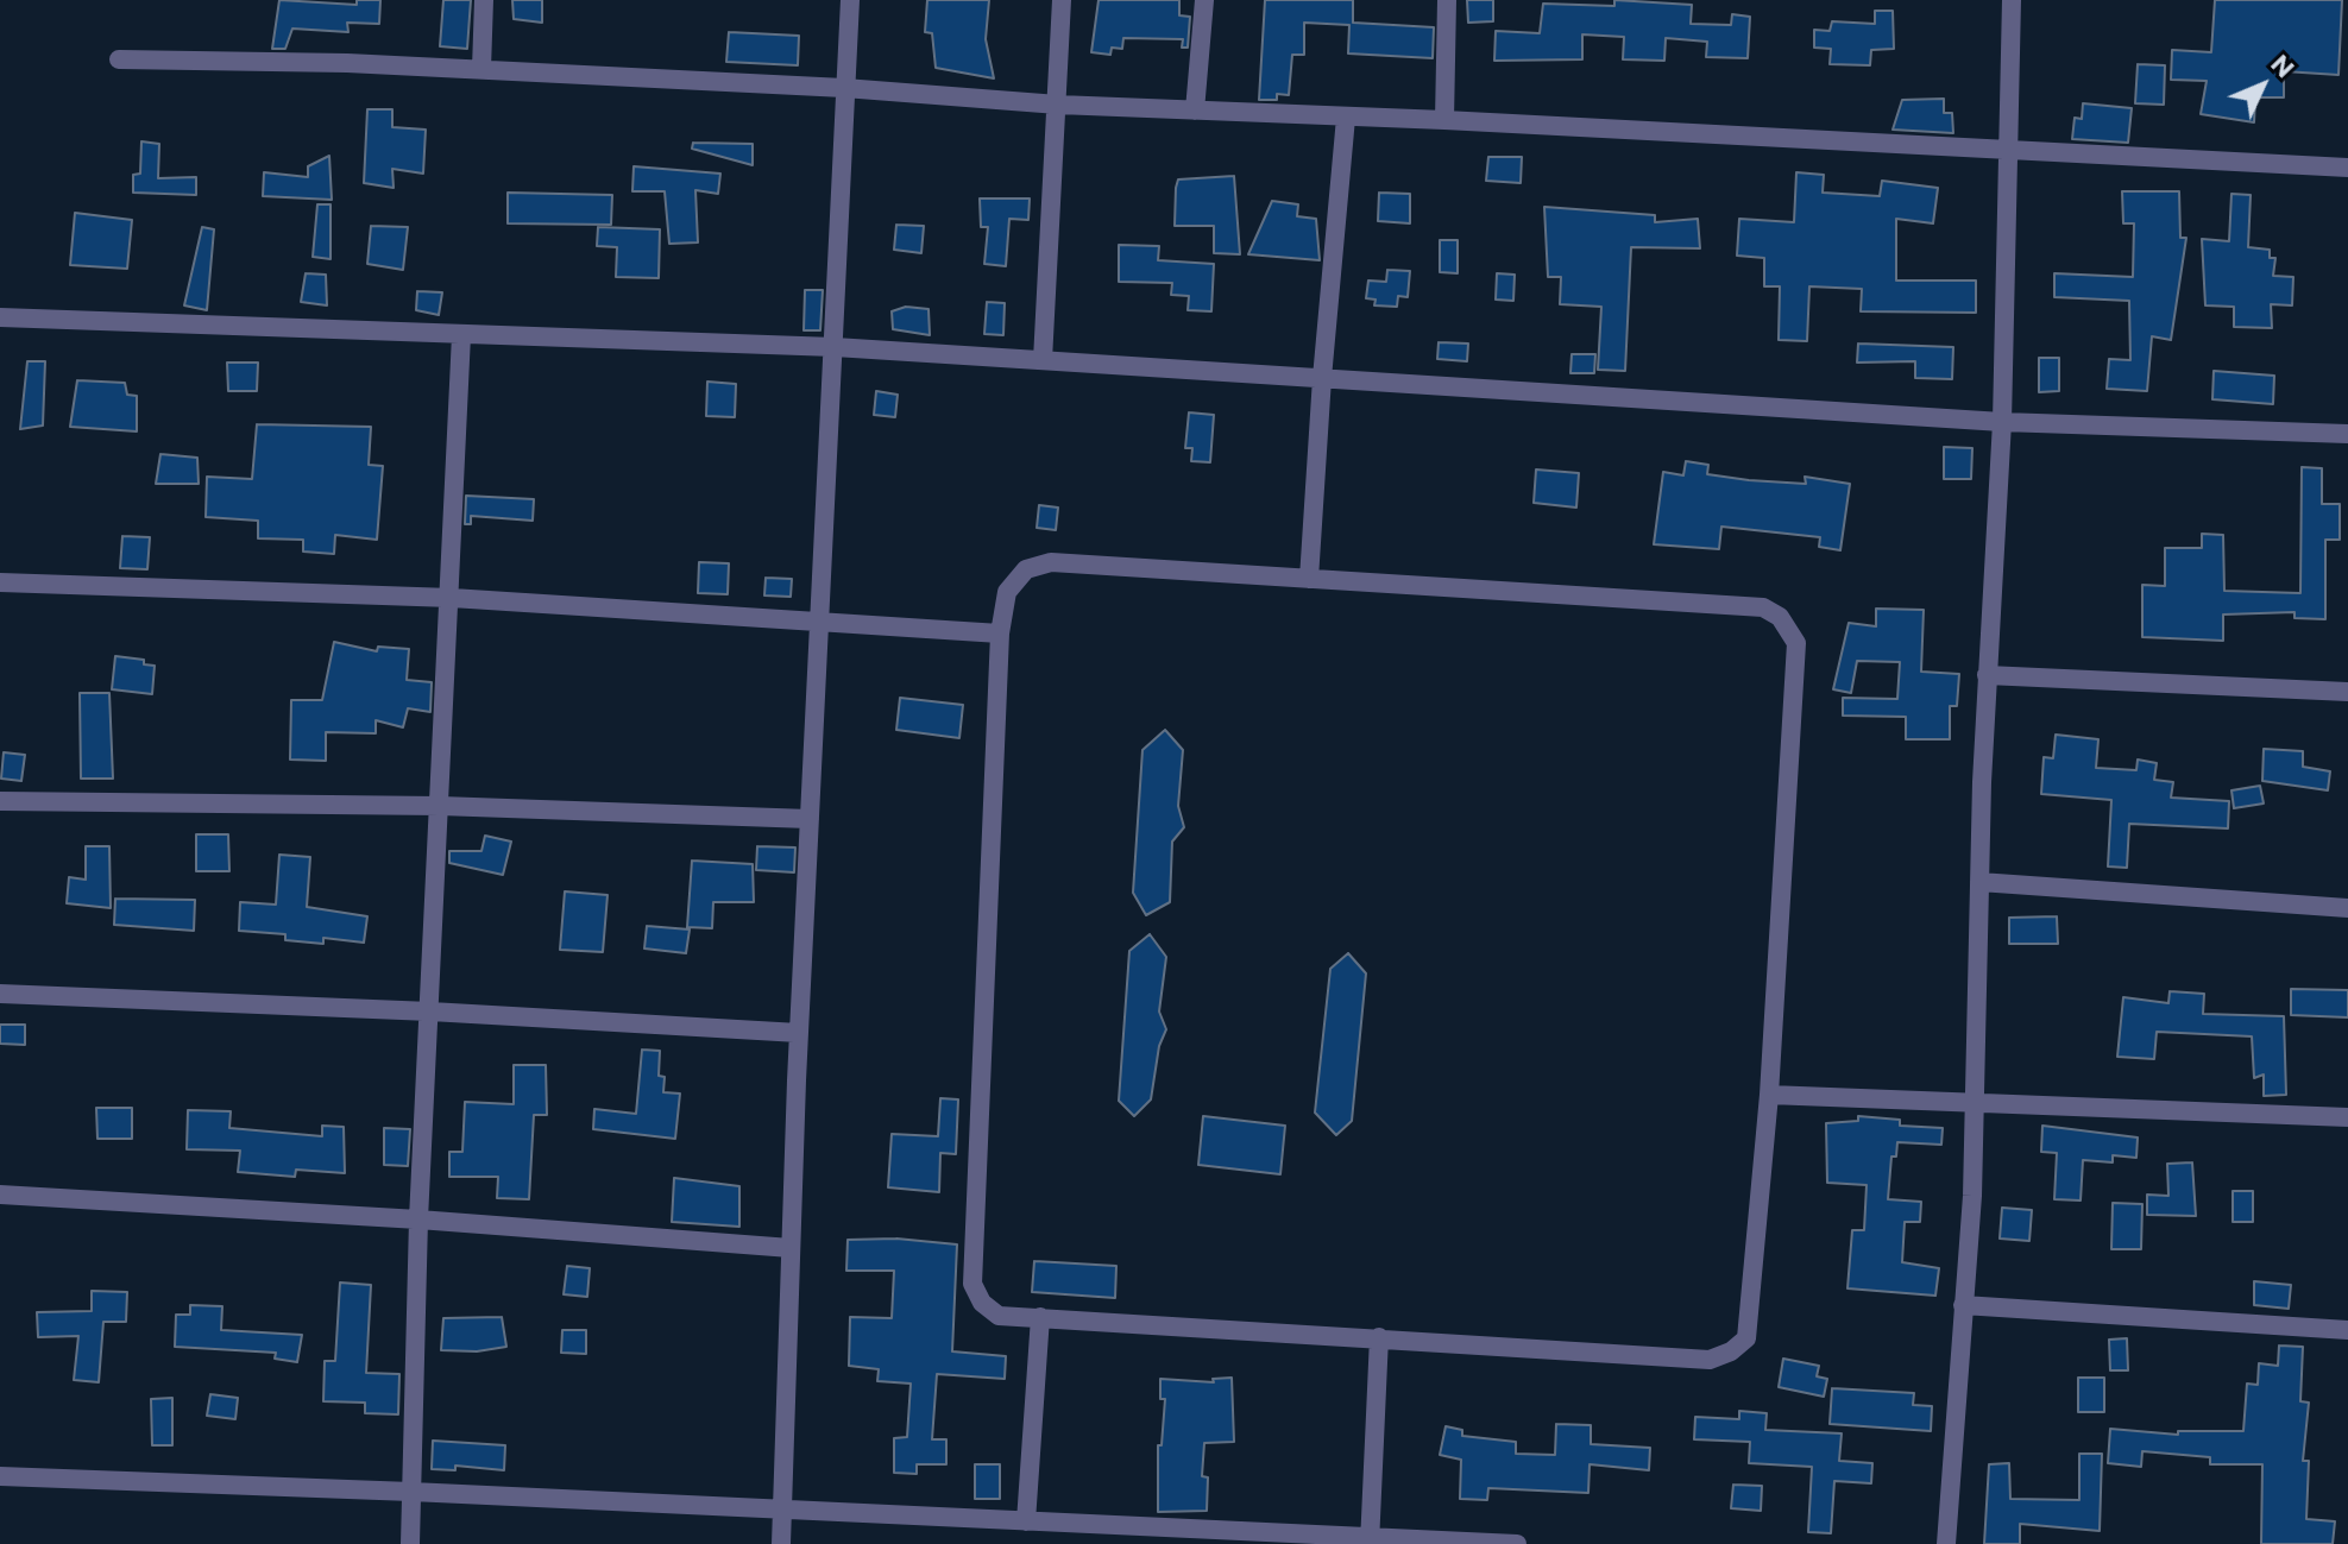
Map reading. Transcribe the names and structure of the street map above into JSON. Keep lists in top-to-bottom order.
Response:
{
  "north": "top right"
}
